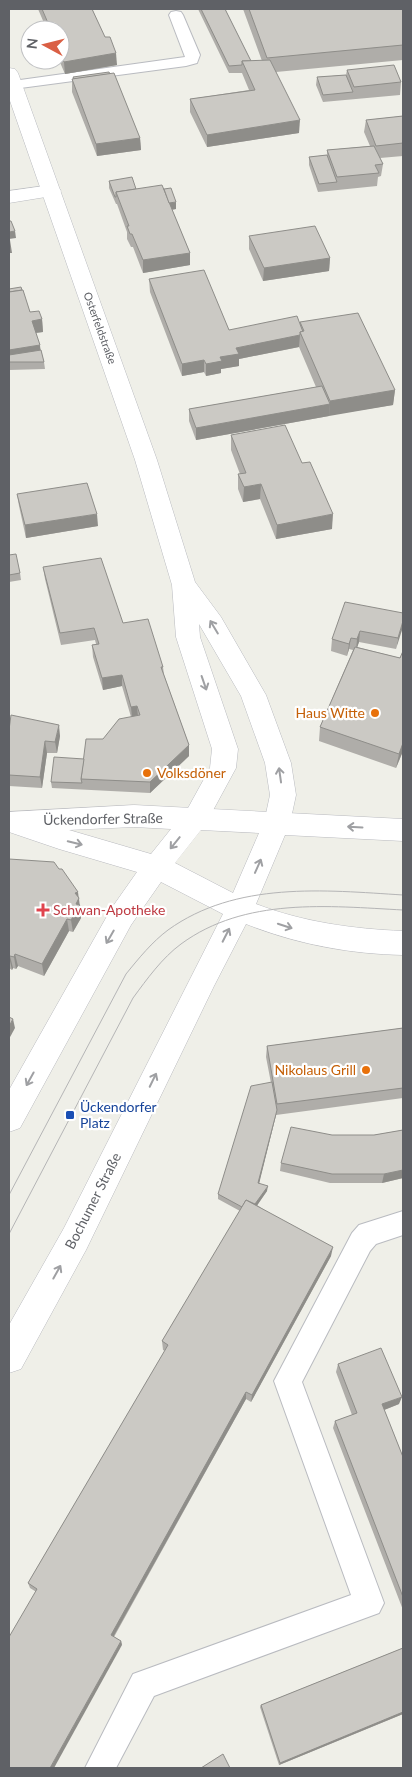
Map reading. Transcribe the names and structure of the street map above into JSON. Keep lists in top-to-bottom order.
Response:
{
  "streets": {
    "main road": ["Osterfeldstraße", "Ückendorfer Straße", "Bochumer Straße"]
  },
  "crossings": [
    ["Osterfeldstraße", "Ückendorfer Straße"],
    ["Ückendorfer Straße", "Bochumer Straße"]
  ],
  "places": {
    "other": ["Haus Witte", "Volksdöner", "Nikolaus Grill"],
    "health": ["Schwan-Apotheke"],
    "transit": ["Ückendorfer Platz"]
  },
  "north": "left"
}
